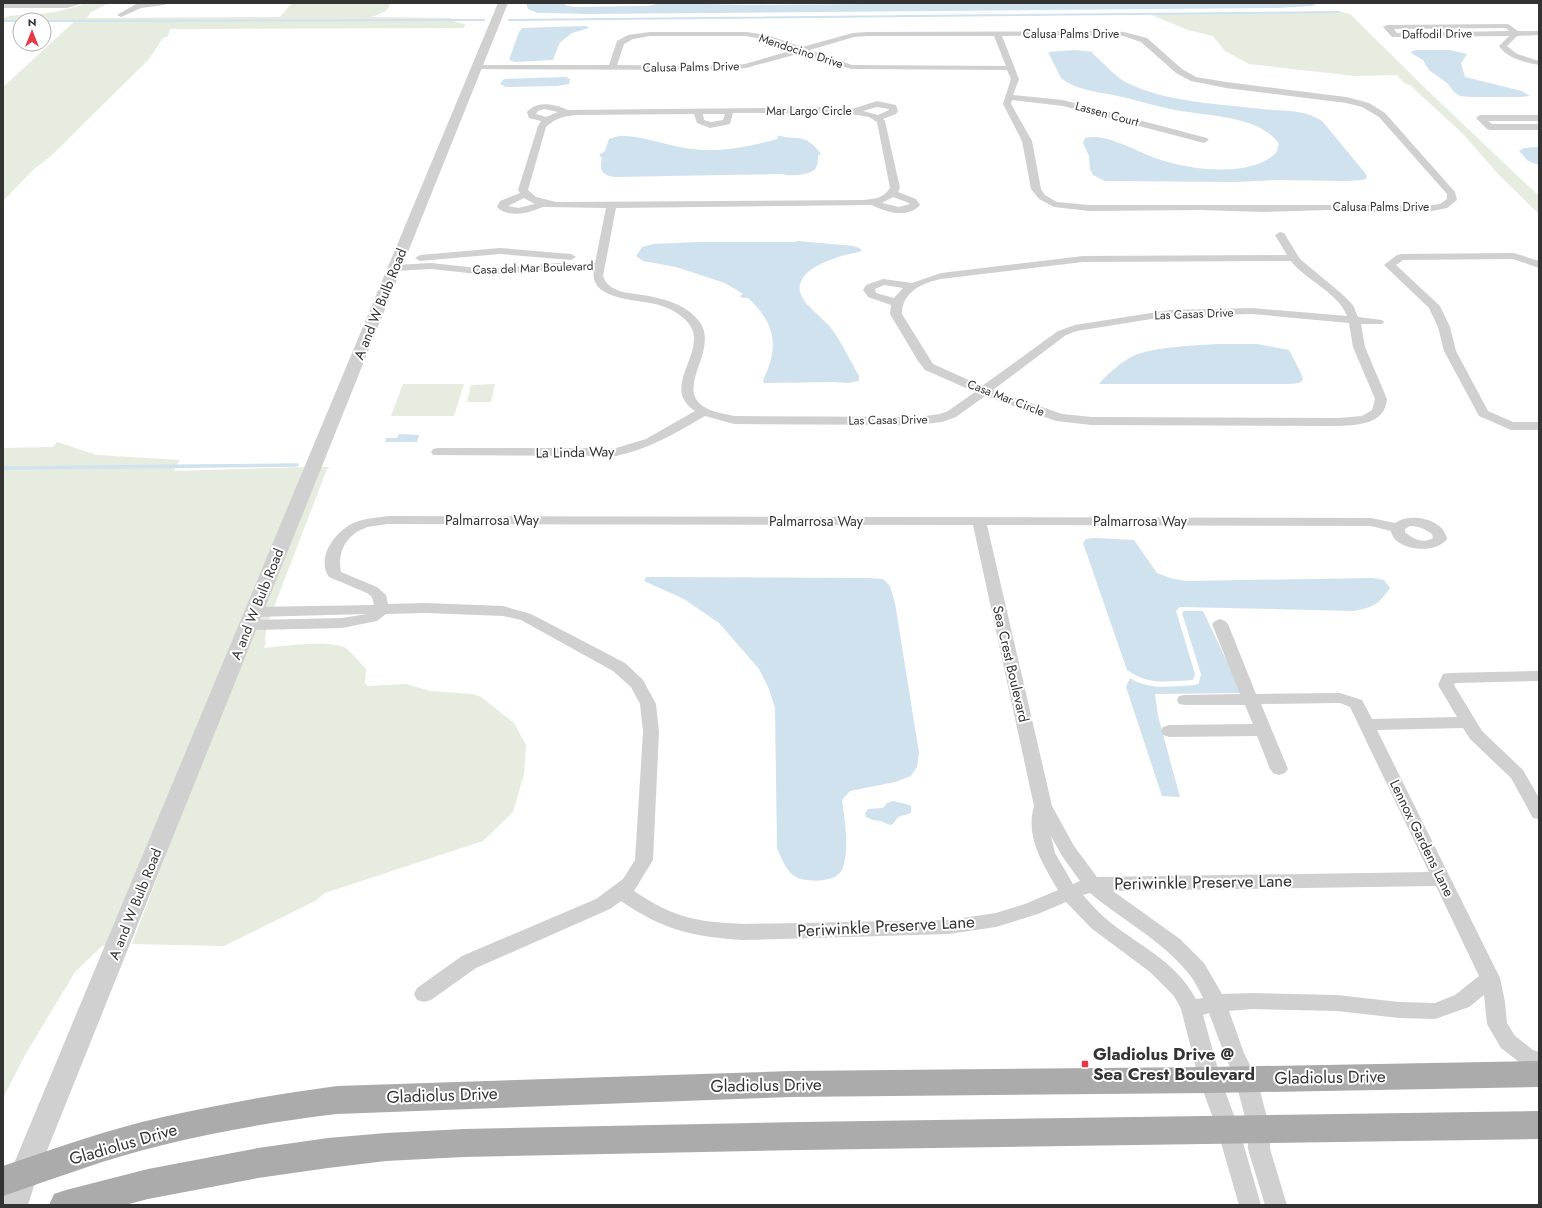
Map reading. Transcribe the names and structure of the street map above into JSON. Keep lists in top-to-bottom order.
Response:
{
  "streets": {
    "main road": ["Gladiolus Drive"],
    "street": [
      "Calusa Palms Drive",
      "Daffodil Drive",
      "Mendocino Drive",
      "Mar Largo Circle",
      "Lassen Court",
      "Casa del Mar Boulevard",
      "A and W Bulb Road",
      "Las Casas Drive",
      "Casa Mar Circle",
      "La Linda Way",
      "Palmarrosa Way",
      "Sea Crest Boulevard",
      "Lennox Gardens Lane",
      "Periwinkle Preserve Lane"
    ]
  },
  "crossings": [
    ["Calusa Palms Drive", "Mendocino Drive"],
    ["Calusa Palms Drive", "Lassen Court"],
    ["Calusa Palms Drive", "A and W Bulb Road"],
    ["Casa del Mar Boulevard", "A and W Bulb Road"],
    ["A and W Bulb Road", "Gladiolus Drive"],
    ["Las Casas Drive", "Casa Mar Circle"],
    ["Las Casas Drive", "La Linda Way"],
    ["Palmarrosa Way", "Sea Crest Boulevard"],
    ["Sea Crest Boulevard", "Periwinkle Preserve Lane"],
    ["Sea Crest Boulevard", "Gladiolus Drive"],
    ["Lennox Gardens Lane", "Periwinkle Preserve Lane"]
  ],
  "places": {
    "transit": ["Gladiolus Drive @ Sea Crest Boulevard"]
  },
  "north": "top"
}
